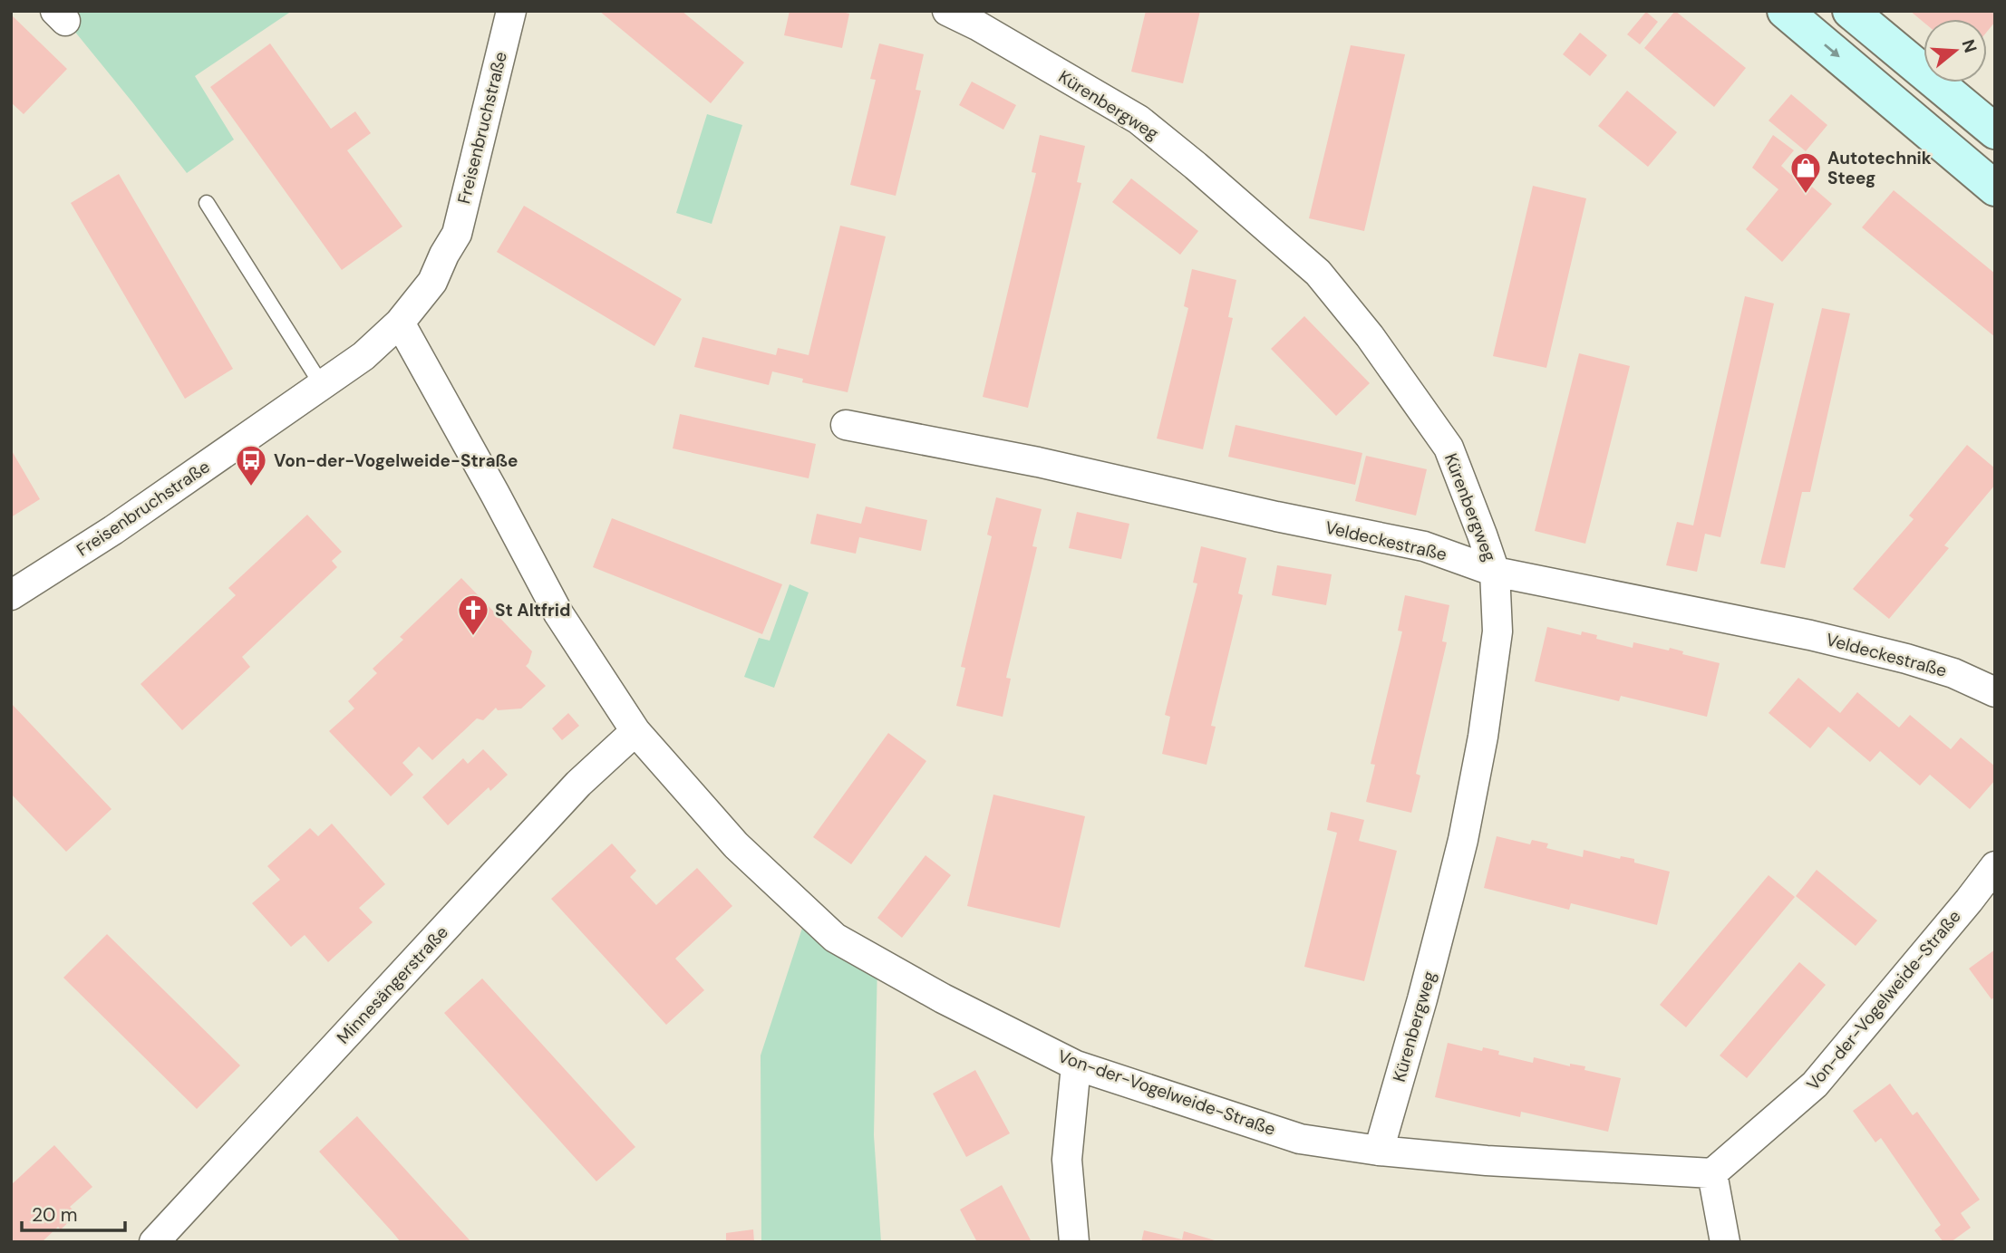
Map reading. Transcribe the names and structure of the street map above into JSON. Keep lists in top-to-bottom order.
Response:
{
  "streets": {
    "street": [
      "Kürenbergweg",
      "Freisenbruchstraße",
      "Veldeckestraße",
      "Minnesängerstraße",
      "Von-der-Vogelweide-Straße"
    ]
  },
  "crossings": [
    ["Kürenbergweg", "Veldeckestraße"],
    ["Kürenbergweg", "Von-der-Vogelweide-Straße"],
    ["Freisenbruchstraße", "Von-der-Vogelweide-Straße"],
    ["Minnesängerstraße", "Von-der-Vogelweide-Straße"]
  ],
  "places": {
    "shop": ["Autotechnik Steeg"],
    "bus stop": ["Von-der-Vogelweide-Straße"],
    "church": ["St Altfrid"]
  },
  "scale_bar": "20 m",
  "north": "right"
}
